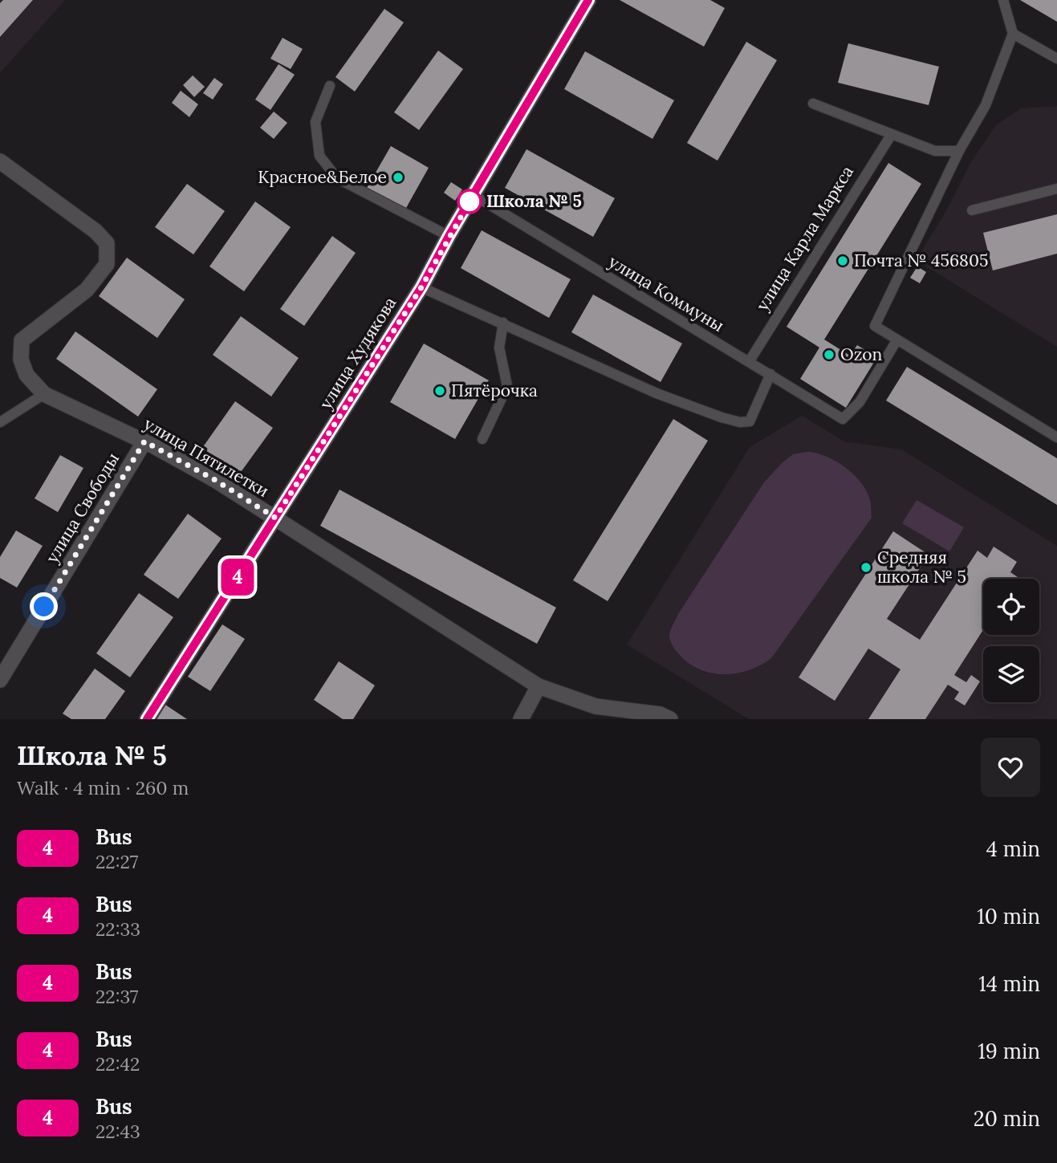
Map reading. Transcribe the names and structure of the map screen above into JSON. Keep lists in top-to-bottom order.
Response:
{
  "streets": {
    "street": ["улица Худякова", "улица Пятилетки", "улица Свободы"],
    "lane": ["улица Карла Маркса", "улица Коммуны"]
  },
  "crossings": [
    ["улица Карла Маркса", "улица Коммуны"],
    ["улица Коммуны", "улица Худякова"],
    ["улица Худякова", "улица Пятилетки"],
    ["улица Пятилетки", "улица Свободы"]
  ],
  "places": [
    "Красное&Белое",
    "Школа № 5",
    "Почта № 456805",
    "Ozon",
    "Пятёрочка",
    "Средняя школа № 5"
  ],
  "lines": ["bus line 4"],
  "page": {
    "on_map": "4",
    "heading": ["Школа № 5", "Walk · 4 min · 260 m"],
    "list": [
      {
        "mark": "4",
        "name": "Bus",
        "note": "22:27",
        "value": "4 min"
      },
      {
        "mark": "4",
        "name": "Bus",
        "note": "22:33",
        "value": "10 min"
      },
      {
        "mark": "4",
        "name": "Bus",
        "note": "22:37",
        "value": "14 min"
      },
      {
        "mark": "4",
        "name": "Bus",
        "note": "22:42",
        "value": "19 min"
      },
      {
        "mark": "4",
        "name": "Bus",
        "note": "22:43",
        "value": "20 min"
      }
    ]
  }
}
